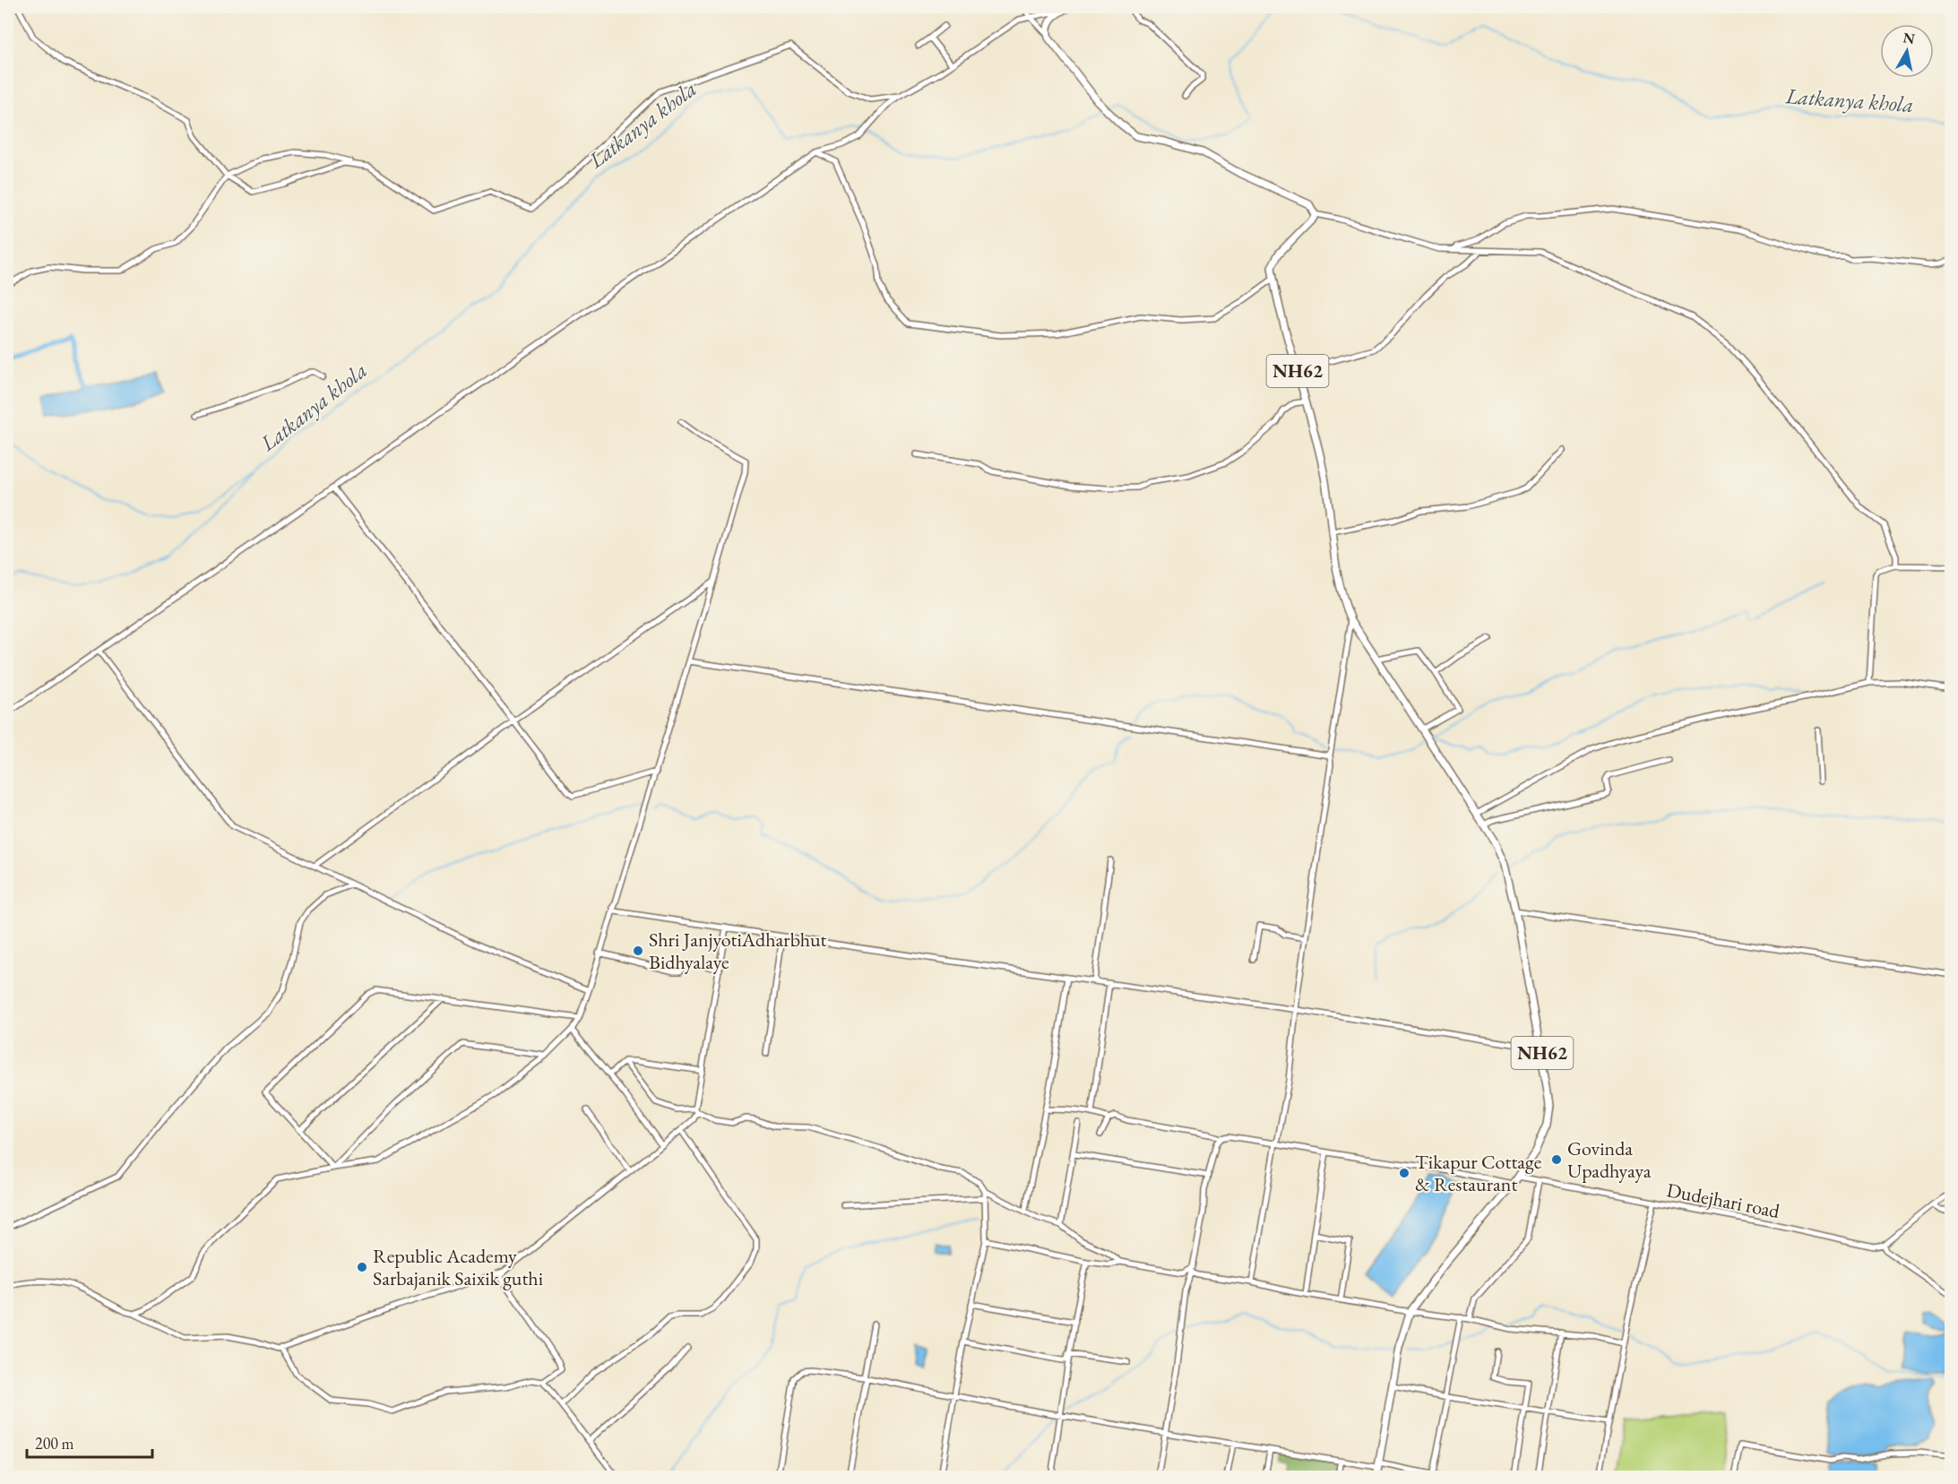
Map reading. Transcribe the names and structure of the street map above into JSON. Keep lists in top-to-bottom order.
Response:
{
  "streets": {
    "main road": ["NH62"],
    "street": ["Dudejhari road"]
  },
  "water": ["Latkanya khola"],
  "places": [
    "Shri JanjyotiAdharbhut Bidhyalaye",
    "Govinda Upadhyaya",
    "Tikapur Cottage & Restaurant",
    "Republic Academy Sarbajanik Saixik guthi"
  ],
  "scale_bar": "200 m",
  "north": "top"
}
